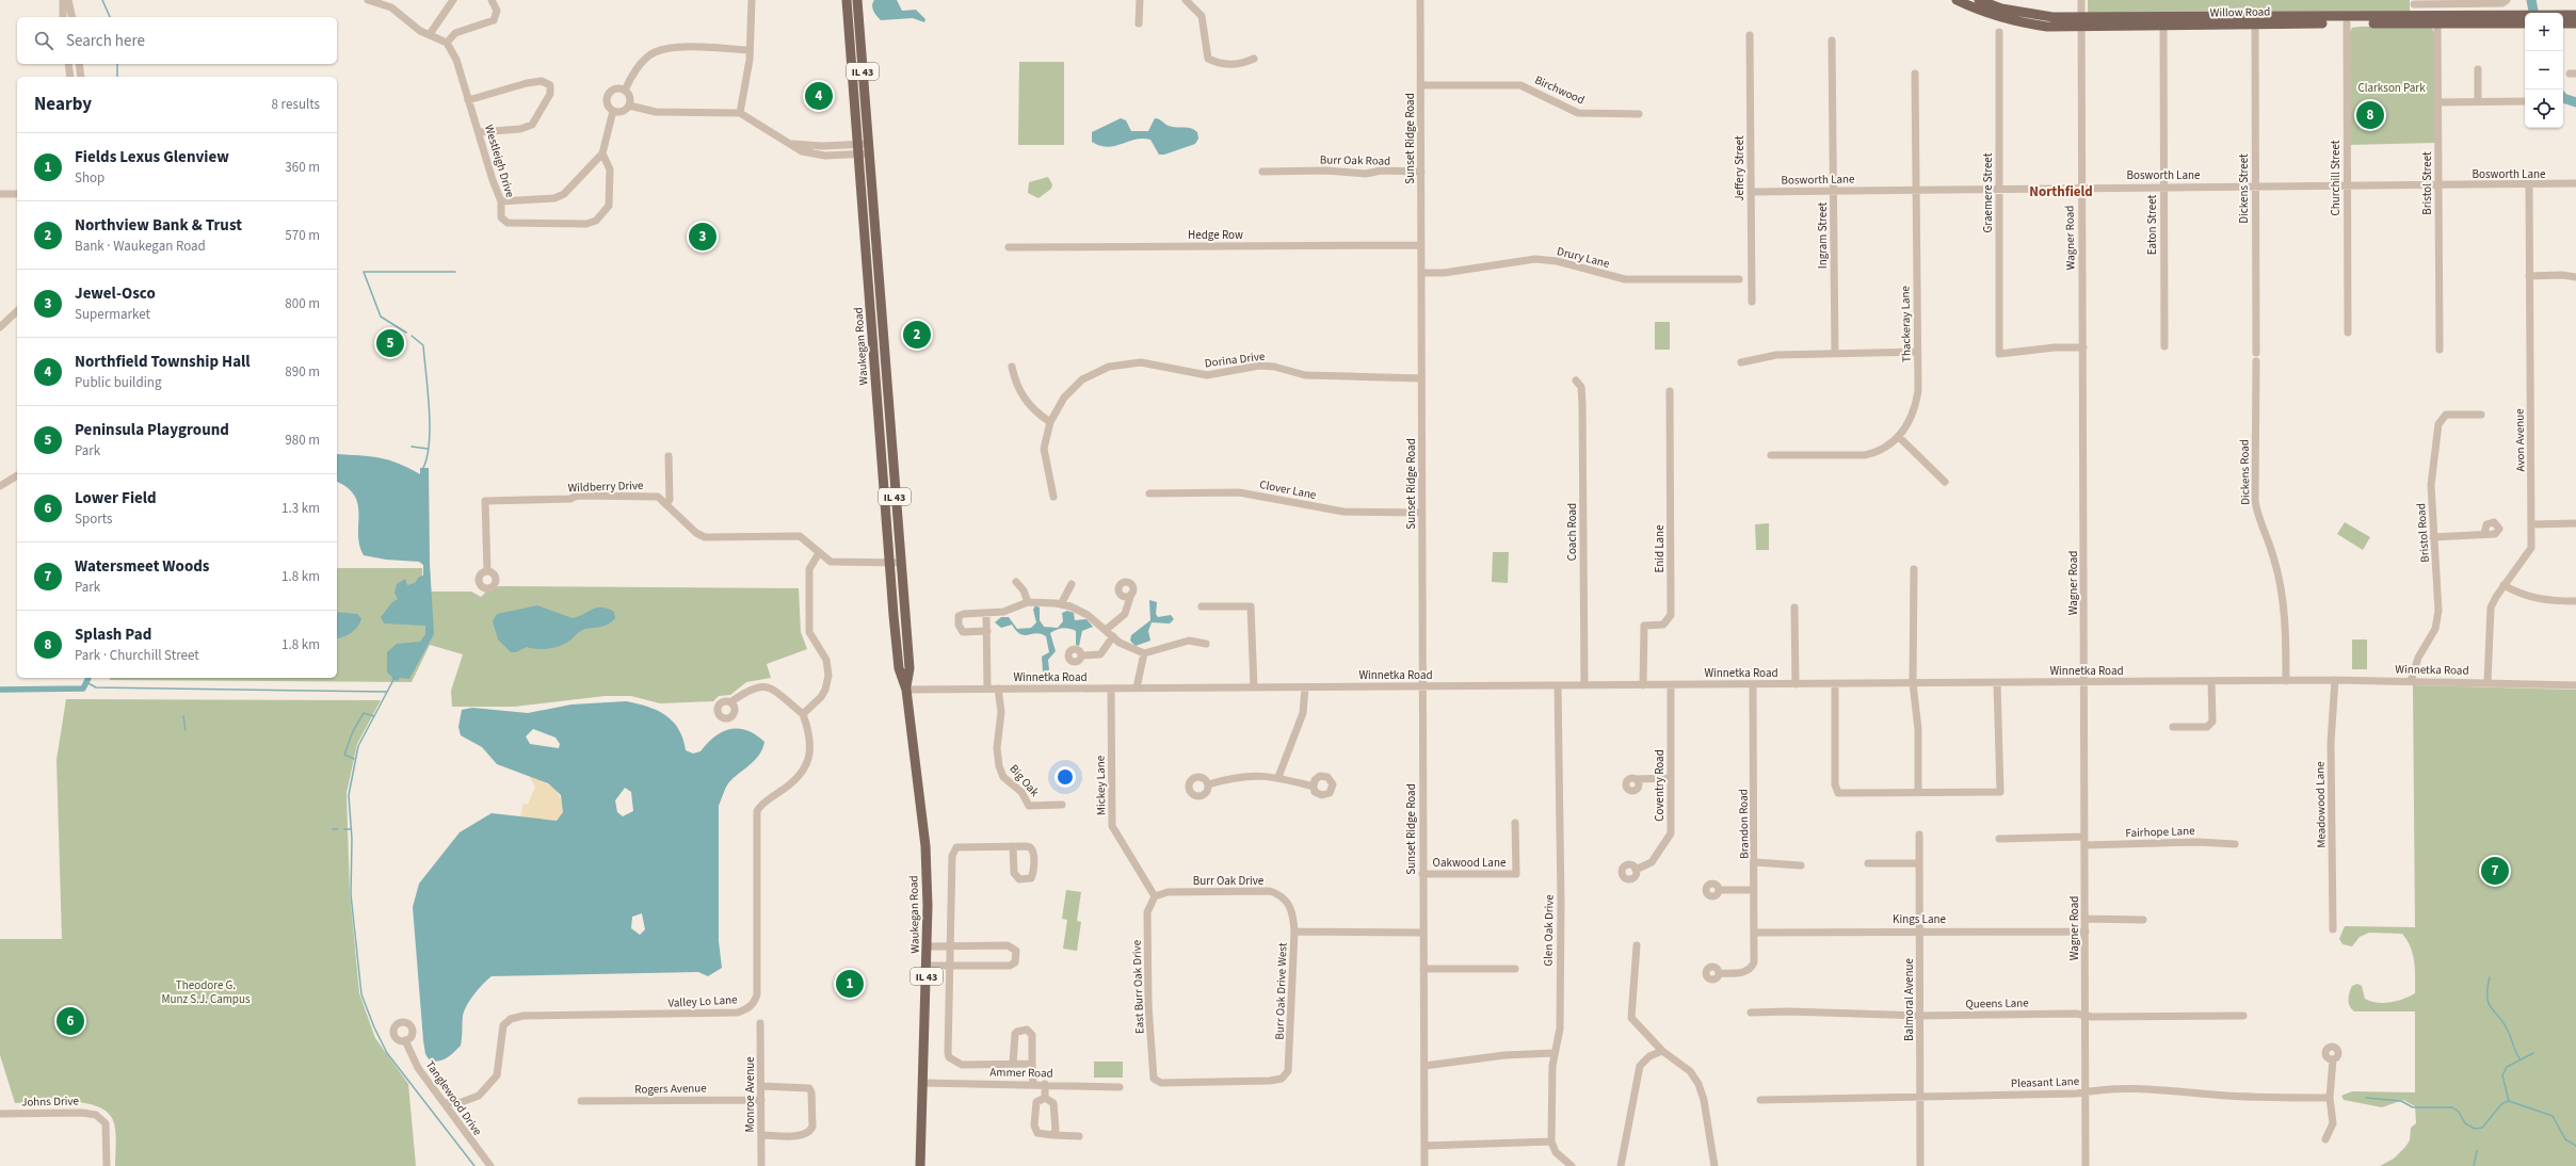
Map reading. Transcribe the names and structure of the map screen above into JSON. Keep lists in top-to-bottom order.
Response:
{
  "streets": {
    "main road": ["Willow Road", "IL 43", "Waukegan Road"],
    "street": [
      "Birchwood",
      "Sunset Ridge Road",
      "Burr Oak Road",
      "Westleigh Drive",
      "Jeffery Street",
      "Bosworth Lane",
      "Churchill Street",
      "Bristol Street",
      "Dickens Street",
      "Graemere Street",
      "Eaton Street",
      "Hedge Row",
      "Ingram Street",
      "Wagner Road",
      "Drury Lane",
      "Thackeray Lane",
      "Dorina Drive",
      "Avon Avenue",
      "Dickens Road",
      "Wildberry Drive",
      "Clover Lane",
      "Coach Road",
      "Bristol Road",
      "Enid Lane",
      "Winnetka Road",
      "Big Oak",
      "Mickey Lane",
      "Coventry Road",
      "Meadowood Lane",
      "Brandon Road",
      "Fairhope Lane",
      "Oakwood Lane",
      "Burr Oak Drive",
      "Kings Lane",
      "Glen Oak Drive",
      "East Burr Oak Drive",
      "Burr Oak Drive West",
      "Balmoral Avenue",
      "Valley Lo Lane",
      "Queens Lane",
      "Ammer Road",
      "Pleasant Lane",
      "Rogers Avenue",
      "Monroe Avenue",
      "Tanglewood Drive",
      "Johns Drive"
    ]
  },
  "crossings": [
    ["Willow Road", "Churchill Street"],
    ["Willow Road", "Bristol Street"],
    ["Willow Road", "Dickens Street"],
    ["Willow Road", "Eaton Street"],
    ["Willow Road", "Wagner Road"],
    ["Birchwood", "Sunset Ridge Road"],
    ["Sunset Ridge Road", "Burr Oak Road"],
    ["Sunset Ridge Road", "Hedge Row"],
    ["Sunset Ridge Road", "Drury Lane"],
    ["Sunset Ridge Road", "Dorina Drive"],
    ["Sunset Ridge Road", "Clover Lane"],
    ["Sunset Ridge Road", "Winnetka Road"],
    ["Sunset Ridge Road", "Oakwood Lane"],
    ["Jeffery Street", "Bosworth Lane"],
    ["Bosworth Lane", "Churchill Street"],
    ["Bosworth Lane", "Bristol Street"],
    ["Bosworth Lane", "Dickens Street"],
    ["Bosworth Lane", "Graemere Street"],
    ["Bosworth Lane", "Eaton Street"],
    ["Bosworth Lane", "Ingram Street"],
    ["Bosworth Lane", "Wagner Road"],
    ["Bosworth Lane", "Thackeray Lane"],
    ["Bosworth Lane", "Avon Avenue"],
    ["Graemere Street", "Wagner Road"],
    ["Wagner Road", "Winnetka Road"],
    ["Wagner Road", "Fairhope Lane"],
    ["Wagner Road", "Kings Lane"],
    ["Wagner Road", "Queens Lane"],
    ["Wagner Road", "Pleasant Lane"],
    ["Waukegan Road", "Wildberry Drive"],
    ["Waukegan Road", "Winnetka Road"],
    ["Waukegan Road", "Ammer Road"],
    ["Avon Avenue", "Winnetka Road"],
    ["Dickens Road", "Winnetka Road"],
    ["Coach Road", "Winnetka Road"],
    ["Bristol Road", "Winnetka Road"],
    ["Enid Lane", "Winnetka Road"],
    ["Winnetka Road", "Big Oak"],
    ["Winnetka Road", "Mickey Lane"],
    ["Winnetka Road", "Coventry Road"],
    ["Winnetka Road", "Meadowood Lane"],
    ["Winnetka Road", "Brandon Road"],
    ["Winnetka Road", "Glen Oak Drive"],
    ["Mickey Lane", "Burr Oak Drive"],
    ["Mickey Lane", "East Burr Oak Drive"],
    ["Brandon Road", "Kings Lane"],
    ["Burr Oak Drive", "East Burr Oak Drive"],
    ["Burr Oak Drive", "Burr Oak Drive West"],
    ["Kings Lane", "Balmoral Avenue"],
    ["East Burr Oak Drive", "Burr Oak Drive West"],
    ["Balmoral Avenue", "Queens Lane"],
    ["Balmoral Avenue", "Pleasant Lane"],
    ["Valley Lo Lane", "Tanglewood Drive"],
    ["Rogers Avenue", "Monroe Avenue"]
  ],
  "districts": ["Northfield"],
  "parks": ["Clarkson Park", "Theodore G. Munz S.J. Campus"],
  "page": {
    "map_buttons": ["+", "−"],
    "search": "Search here",
    "heading": ["Nearby", "8 results"],
    "pins": [
      "4",
      "8",
      "3",
      "2",
      "5",
      "7",
      "1",
      "6"
    ],
    "list": [
      {
        "mark": "1",
        "name": "Fields Lexus Glenview",
        "note": "Shop",
        "value": "360 m"
      },
      {
        "mark": "2",
        "name": "Northview Bank & Trust",
        "note": "Bank · Waukegan Road",
        "value": "570 m"
      },
      {
        "mark": "3",
        "name": "Jewel-Osco",
        "note": "Supermarket",
        "value": "800 m"
      },
      {
        "mark": "4",
        "name": "Northfield Township Hall",
        "note": "Public building",
        "value": "890 m"
      },
      {
        "mark": "5",
        "name": "Peninsula Playground",
        "note": "Park",
        "value": "980 m"
      },
      {
        "mark": "6",
        "name": "Lower Field",
        "note": "Sports",
        "value": "1.3 km"
      },
      {
        "mark": "7",
        "name": "Watersmeet Woods",
        "note": "Park",
        "value": "1.8 km"
      },
      {
        "mark": "8",
        "name": "Splash Pad",
        "note": "Park · Churchill Street",
        "value": "1.8 km"
      }
    ]
  }
}
